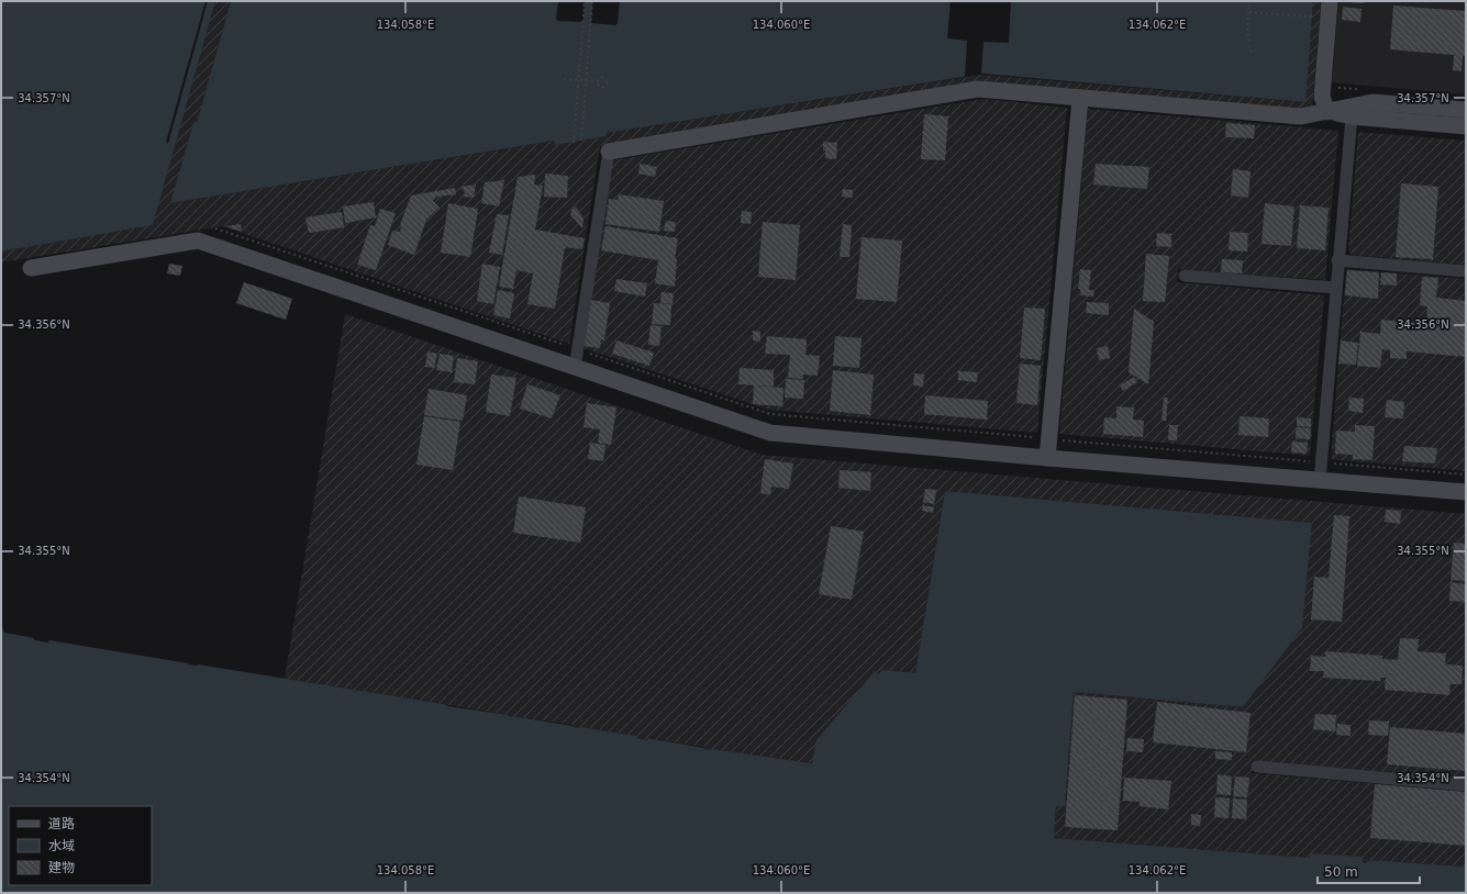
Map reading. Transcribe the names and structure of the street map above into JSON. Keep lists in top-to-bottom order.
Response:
{
  "legend": ["道路", "水域", "建物"],
  "scale_bar": "50 m",
  "coordinates": [
    "134.058°E",
    "134.060°E",
    "134.062°E",
    "34.357°N",
    "34.356°N",
    "34.355°N",
    "34.354°N"
  ]
}
